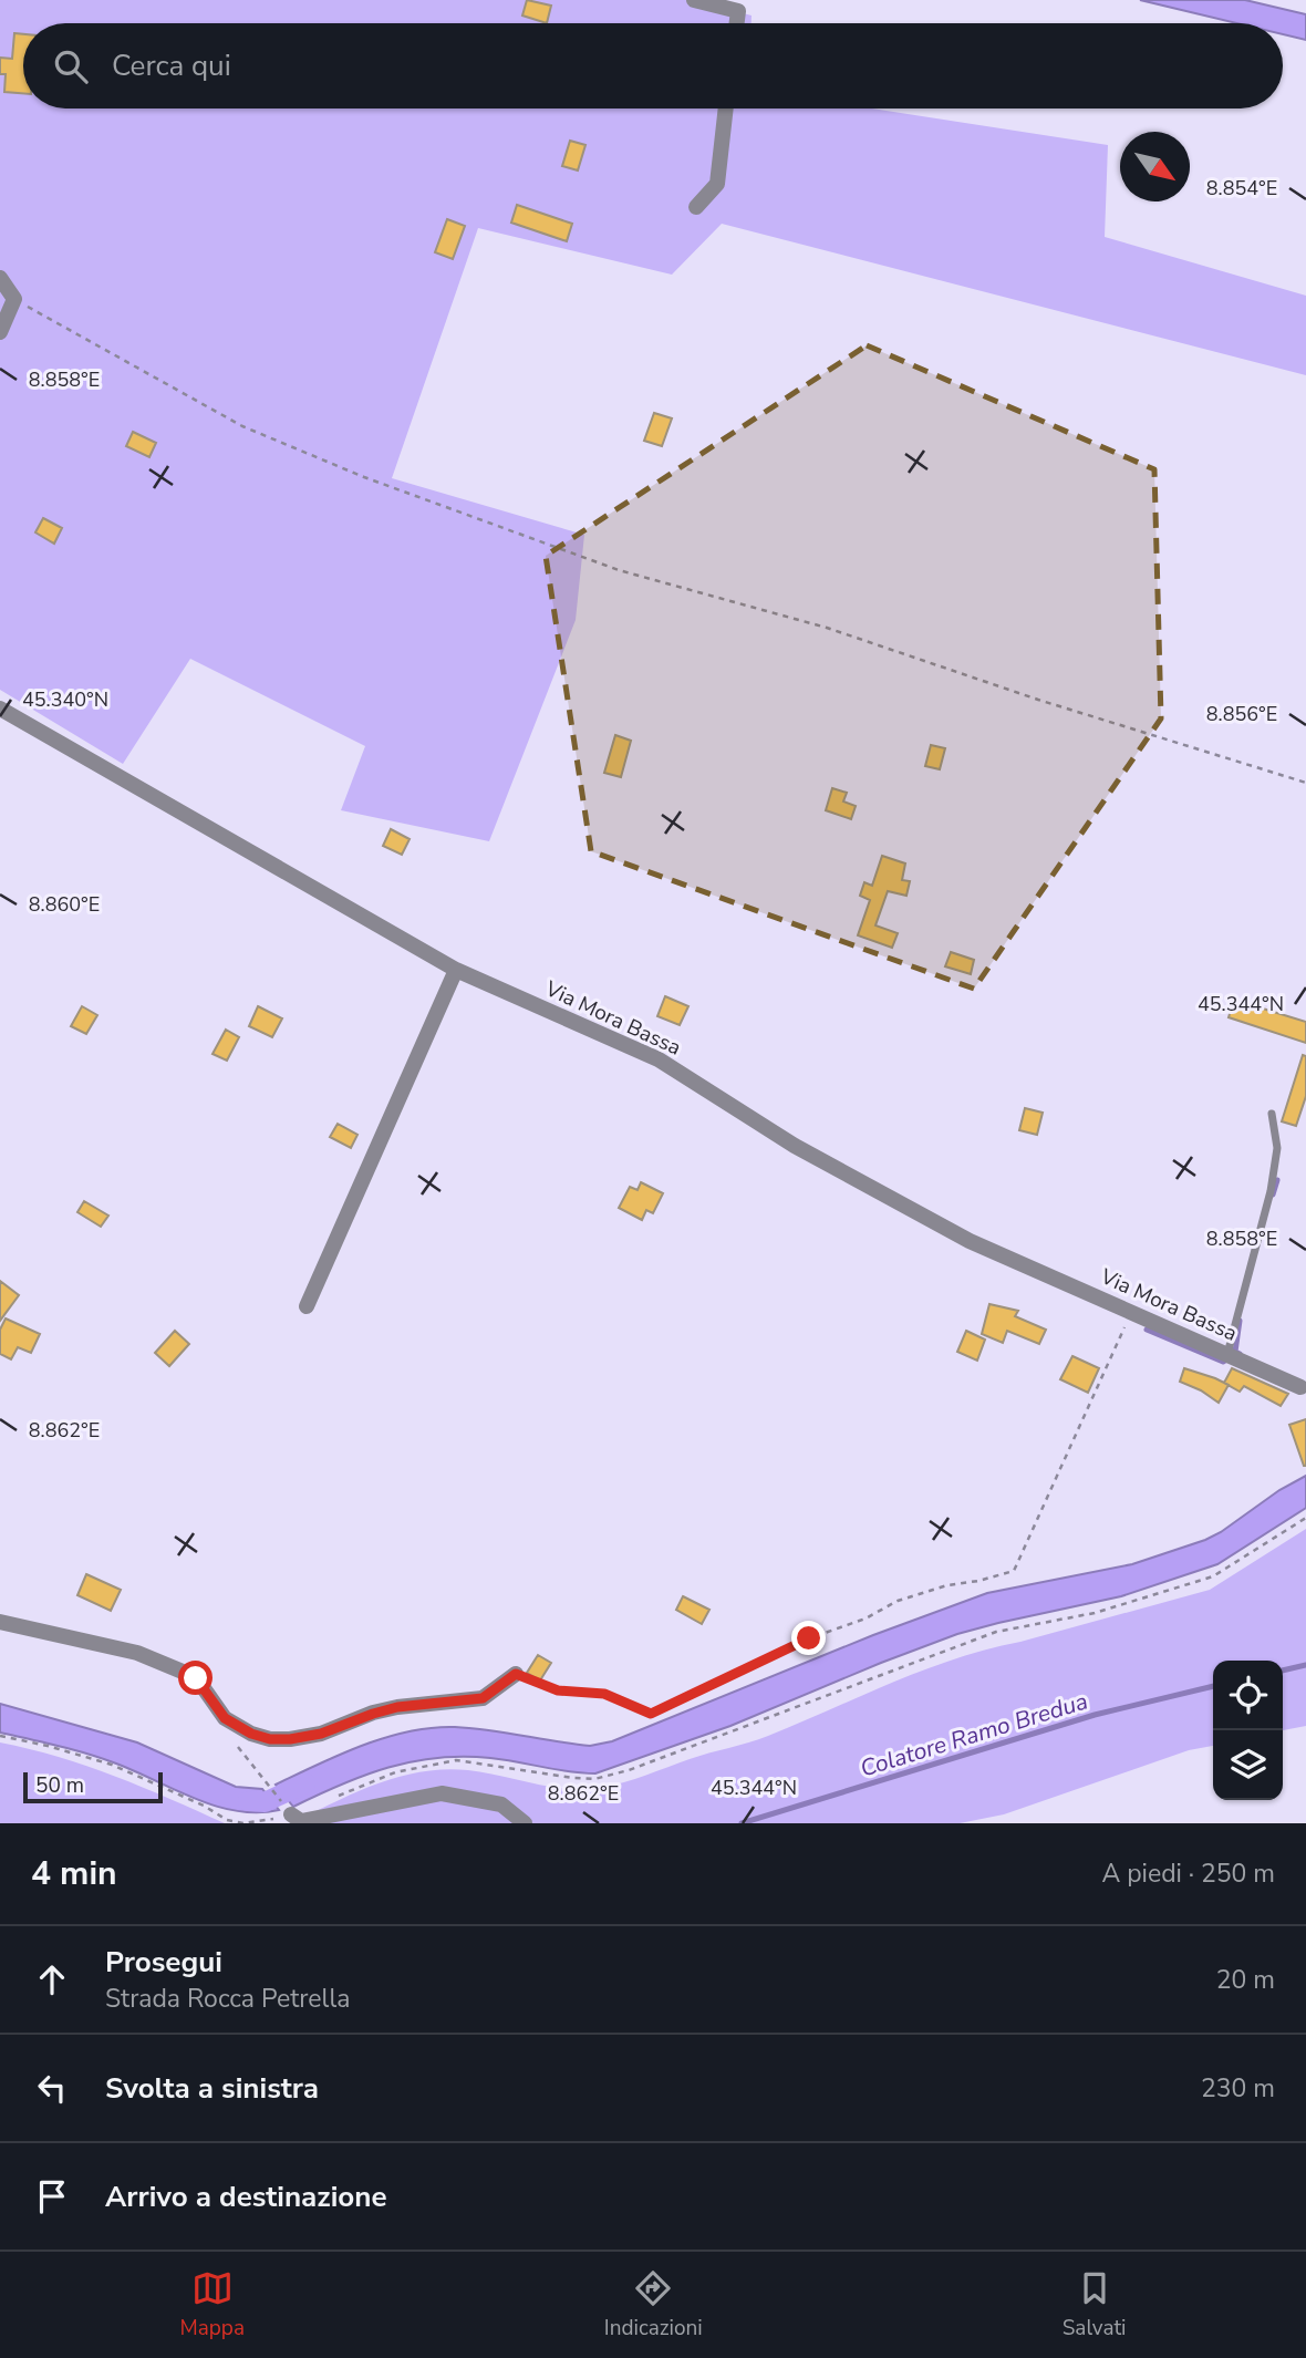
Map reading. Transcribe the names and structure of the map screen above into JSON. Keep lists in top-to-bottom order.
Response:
{
  "streets": {
    "street": ["Via Mora Bassa"]
  },
  "water": ["Colatore Ramo Bredua"],
  "scale_bar": "50 m",
  "north": "bottom right",
  "page": {
    "search": "Cerca qui",
    "scale": "50 m",
    "heading": ["4 min", "A piedi · 250 m"],
    "list": [
      ["Prosegui", "Strada Rocca Petrella", "20 m"],
      ["Svolta a sinistra", "230 m"],
      "Arrivo a destinazione"
    ],
    "nav": ["Mappa", "Indicazioni", "Salvati"]
  },
  "coordinates": [
    "8.854°E",
    "8.858°E",
    "45.340°N",
    "8.856°E",
    "8.860°E",
    "45.344°N",
    "8.862°E"
  ]
}
